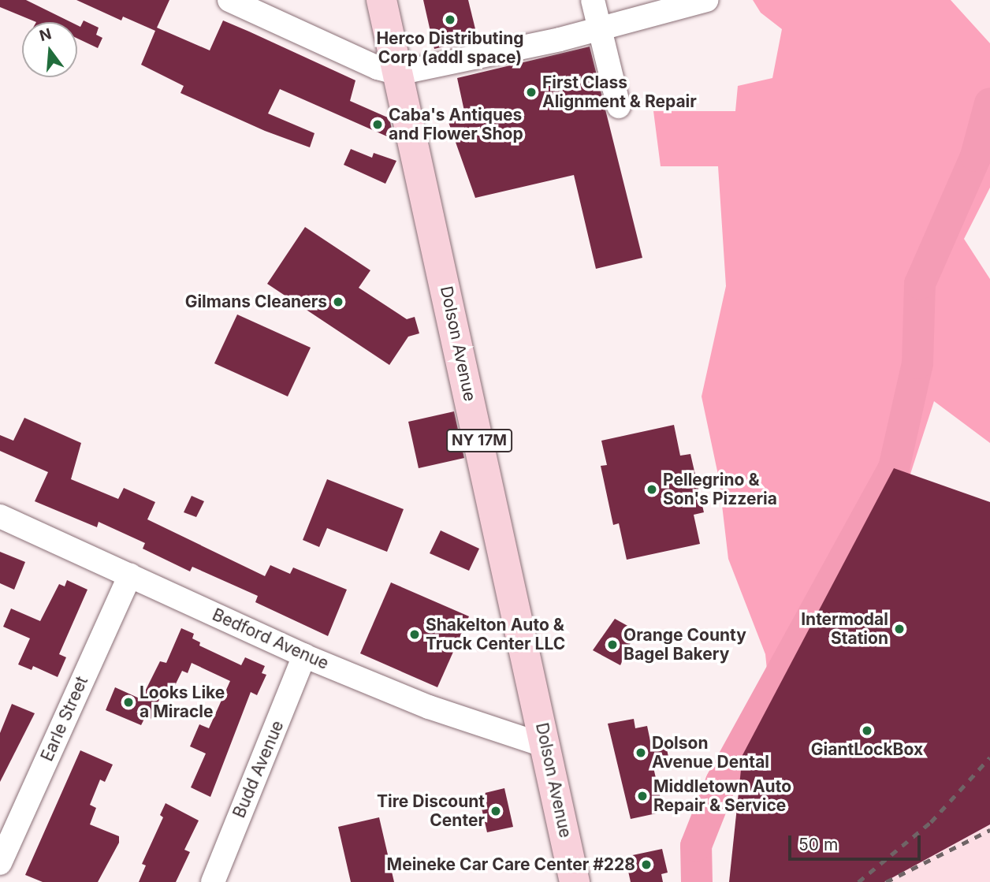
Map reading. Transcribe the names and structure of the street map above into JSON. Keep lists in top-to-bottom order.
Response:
{
  "streets": {
    "main road": ["Dolson Avenue", "NY 17M"],
    "street": ["Bedford Avenue", "Earle Street", "Budd Avenue"]
  },
  "crossings": [
    ["Dolson Avenue", "Bedford Avenue"],
    ["Bedford Avenue", "Earle Street"],
    ["Bedford Avenue", "Budd Avenue"]
  ],
  "places": [
    "Herco Distributing Corp (addl space)",
    "First Class Alignment & Repair",
    "Caba's Antiques and Flower Shop",
    "Gilmans Cleaners",
    "Pellegrino & Son's Pizzeria",
    "Intermodal Station",
    "Shakelton Auto & Truck Center LLC",
    "Orange County Bagel Bakery",
    "Looks Like a Miracle",
    "GiantLockBox",
    "Dolson Avenue Dental",
    "Middletown Auto Repair & Service",
    "Tire Discount Center",
    "Meineke Car Care Center #228"
  ],
  "scale_bar": "50 m",
  "north": "top"
}
